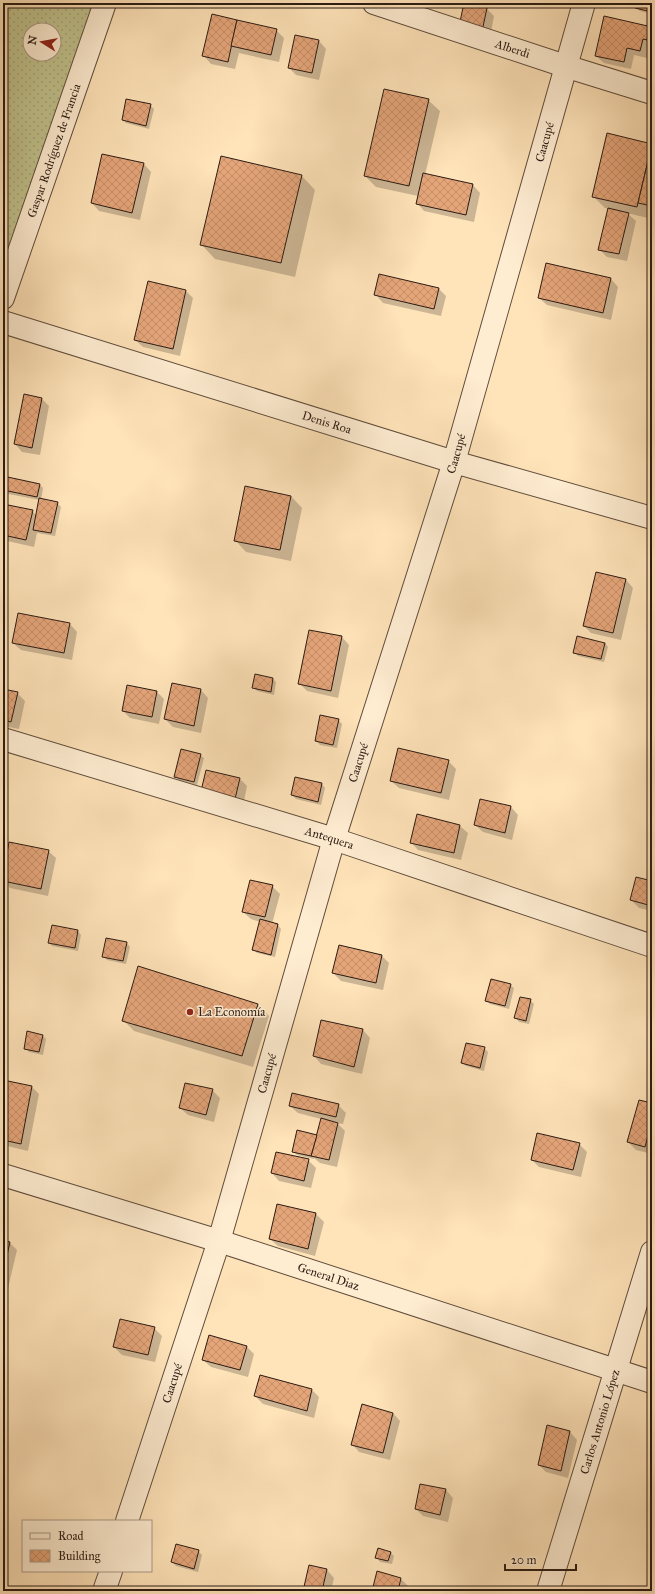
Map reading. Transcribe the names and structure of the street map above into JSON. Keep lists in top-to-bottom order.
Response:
{
  "streets": {
    "street": [
      "Alberdi",
      "Caacupé",
      "Gaspar Rodríguez de Francia",
      "Denis Roa",
      "Antequera",
      "General Diaz",
      "Carlos Antonio López"
    ]
  },
  "crossings": [
    ["Alberdi", "Caacupé"],
    ["Caacupé", "Denis Roa"],
    ["Caacupé", "Antequera"],
    ["Caacupé", "General Diaz"],
    ["General Diaz", "Carlos Antonio López"]
  ],
  "places": ["La Economía"],
  "legend": ["Road", "Building"],
  "scale_bar": "20 m",
  "north": "left"
}
